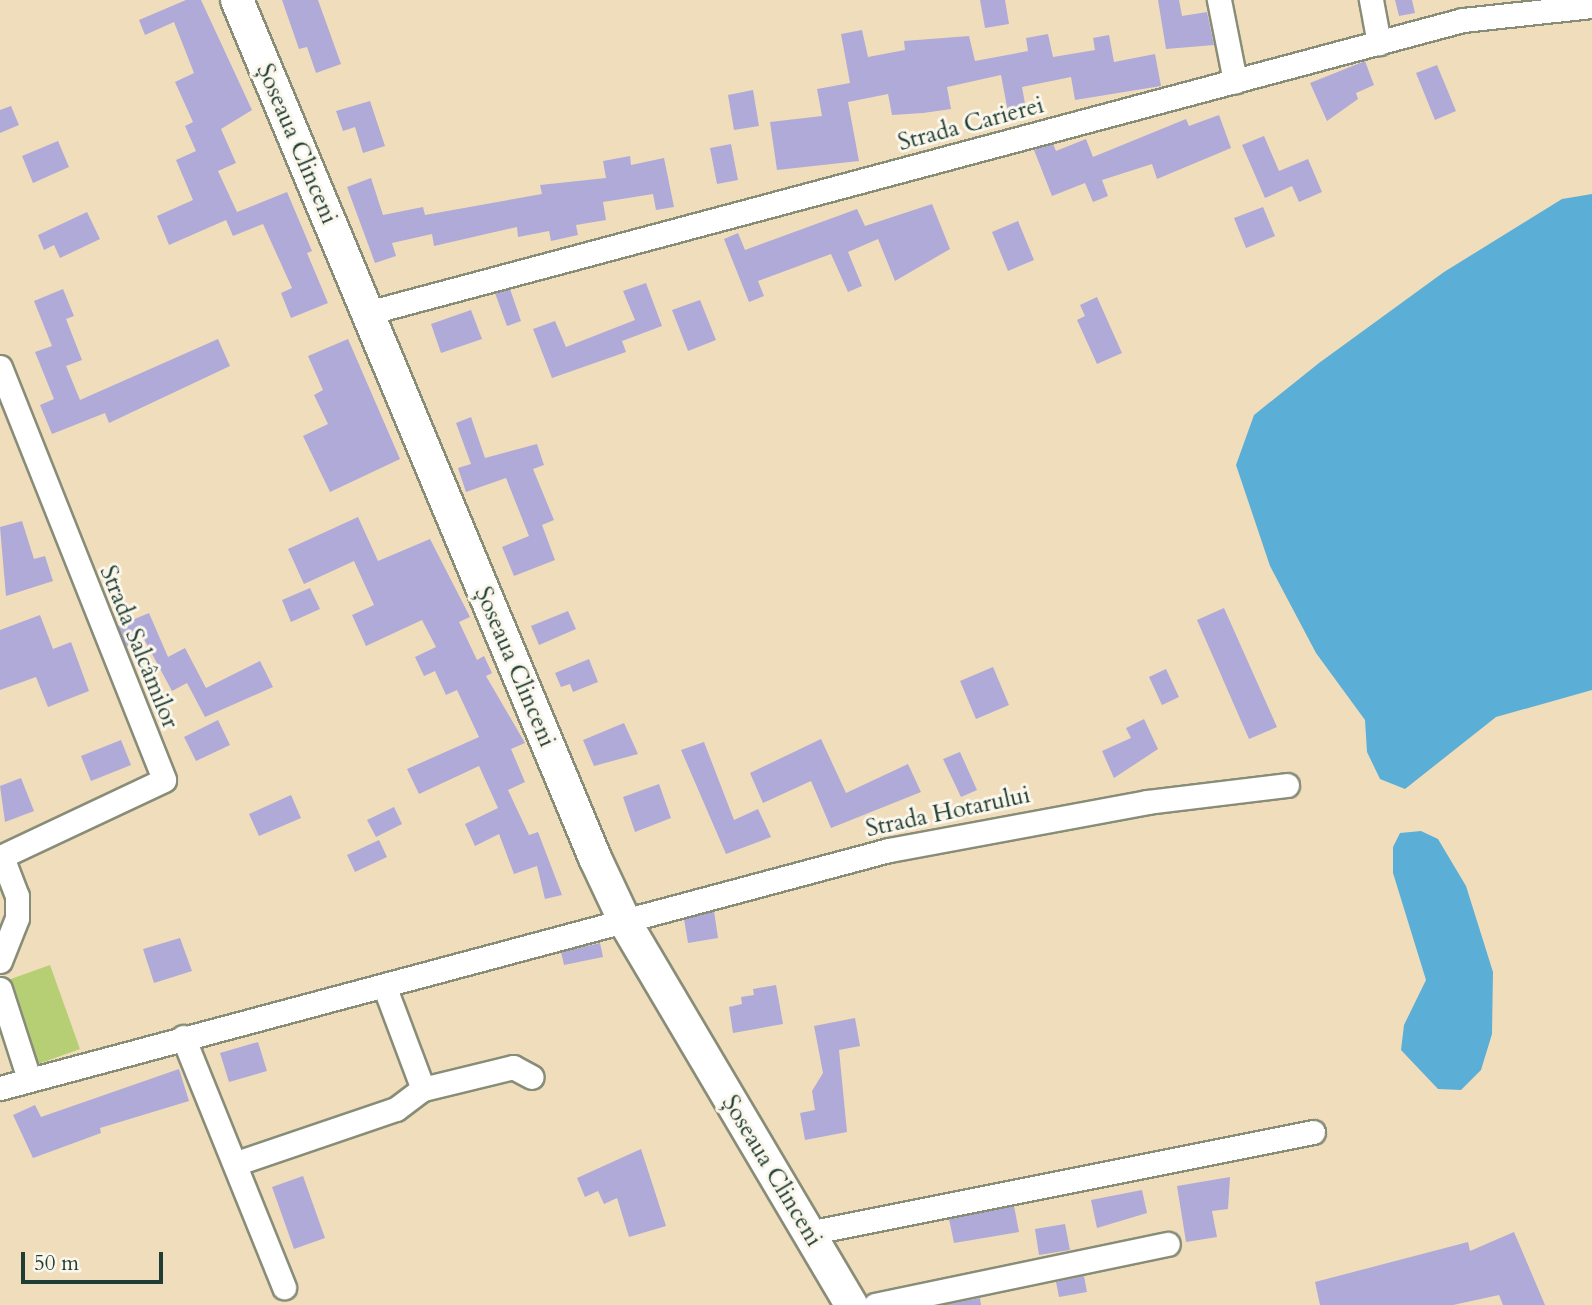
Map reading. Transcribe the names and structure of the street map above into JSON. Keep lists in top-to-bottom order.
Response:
{
  "streets": {
    "main road": ["Șoseaua Clinceni"],
    "street": ["Strada Carierei", "Strada Salcâmilor", "Strada Hotarului"]
  },
  "crossings": [
    ["Strada Carierei", "Șoseaua Clinceni"],
    ["Șoseaua Clinceni", "Strada Hotarului"]
  ],
  "scale_bar": "50 m"
}
